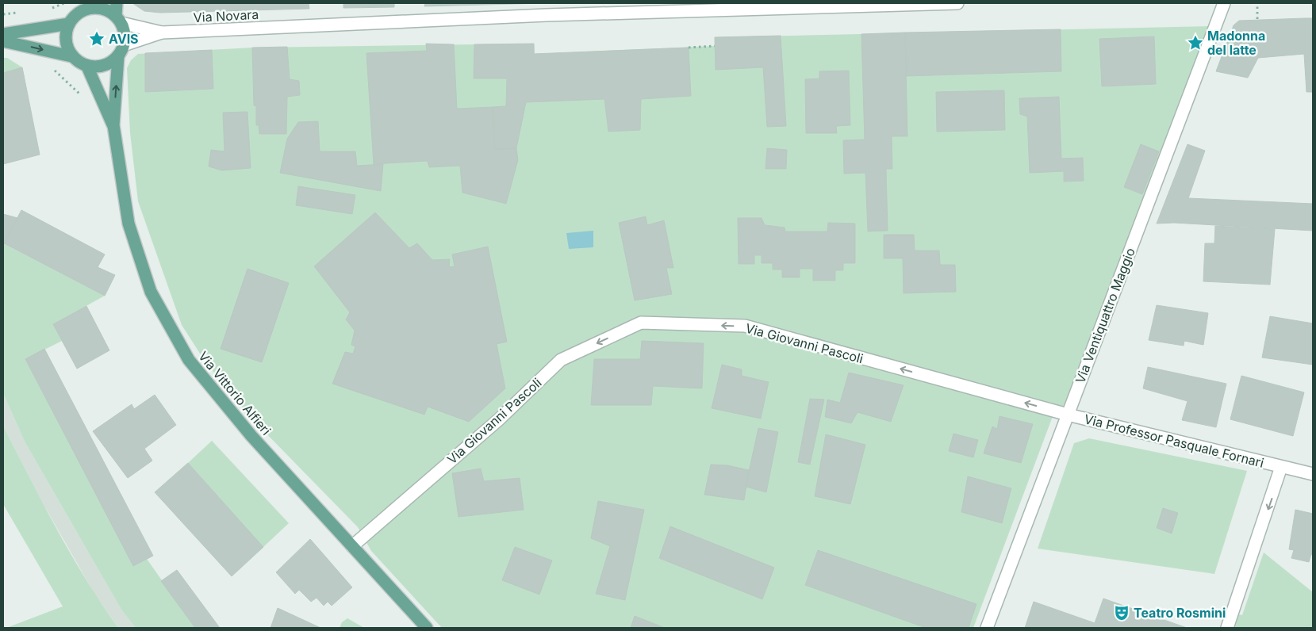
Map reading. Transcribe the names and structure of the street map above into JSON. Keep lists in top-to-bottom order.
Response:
{
  "streets": {
    "main road": ["Via Vittorio Alfieri"],
    "street": [
      "Via Novara",
      "Via Ventiquattro Maggio",
      "Via Giovanni Pascoli",
      "Via Professor Pasquale Fornari"
    ]
  },
  "crossings": [
    ["Via Novara", "Via Vittorio Alfieri"],
    ["Via Ventiquattro Maggio", "Via Giovanni Pascoli"],
    ["Via Ventiquattro Maggio", "Via Professor Pasquale Fornari"],
    ["Via Giovanni Pascoli", "Via Vittorio Alfieri"],
    ["Via Giovanni Pascoli", "Via Professor Pasquale Fornari"]
  ],
  "one_way": ["Via Giovanni Pascoli", "Via Professor Pasquale Fornari"],
  "places": {
    "place": ["AVIS", "Madonna del latte"],
    "theatre": ["Teatro Rosmini"]
  }
}
